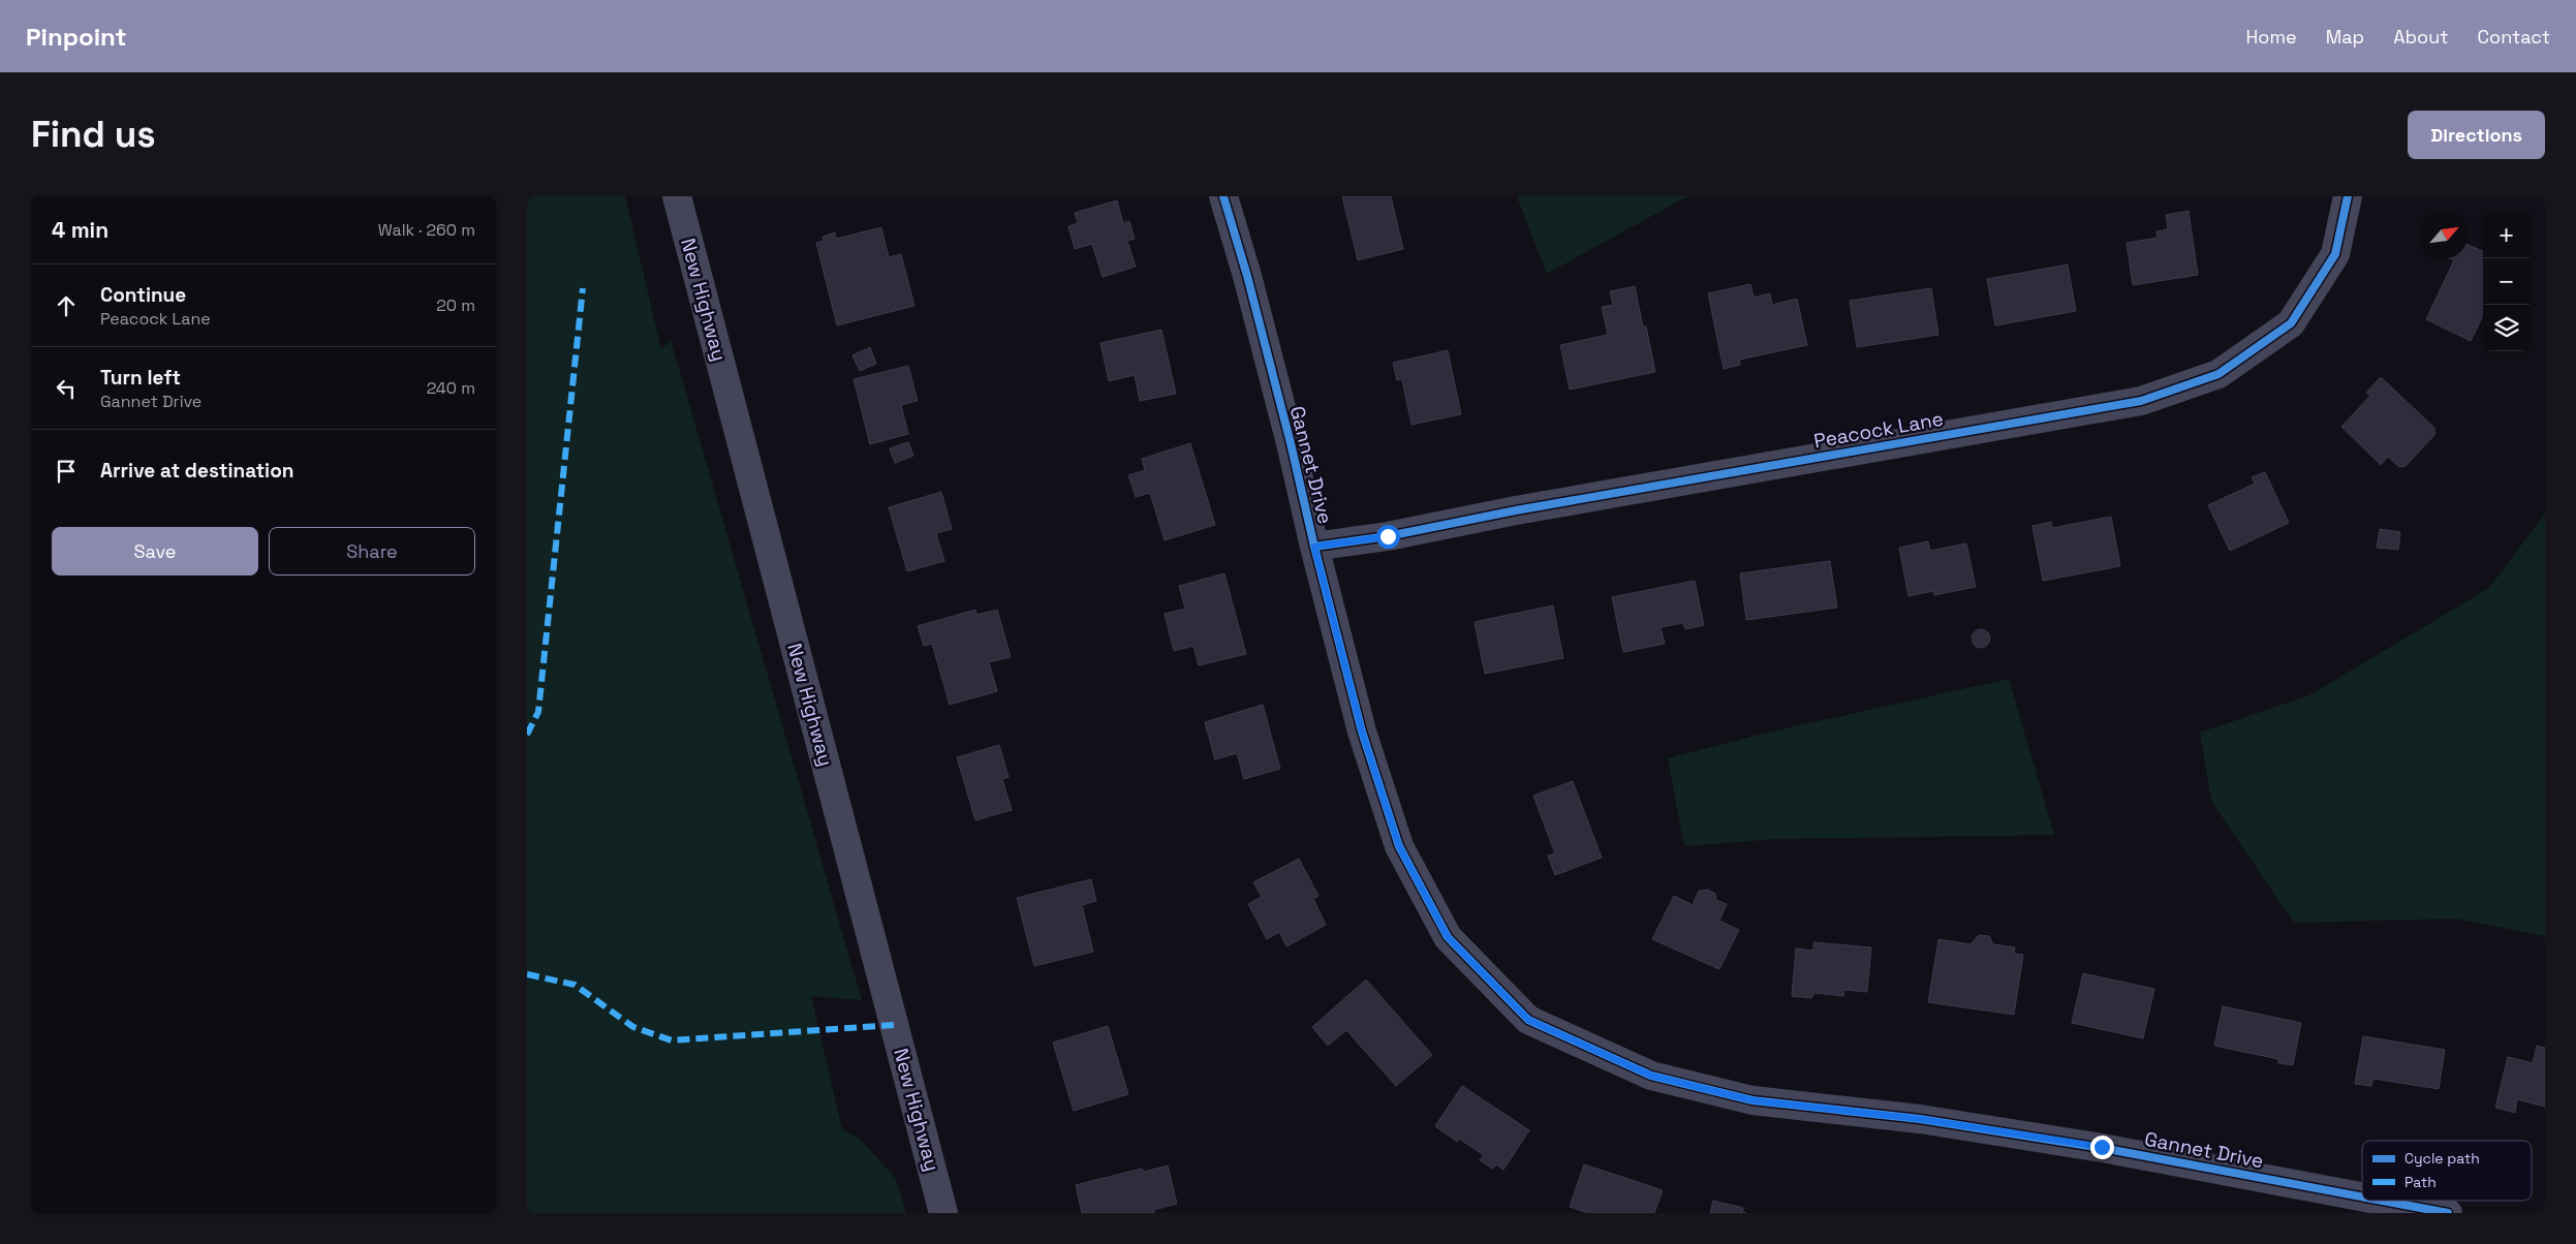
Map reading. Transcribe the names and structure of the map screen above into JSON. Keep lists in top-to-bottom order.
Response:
{
  "streets": {
    "street": ["New Highway", "Peacock Lane", "Gannet Drive"]
  },
  "crossings": [
    ["Peacock Lane", "Gannet Drive"]
  ],
  "legend": ["Cycle path", "Path"],
  "north": "top right",
  "page": {
    "header": "Pinpoint",
    "nav": [
      "Home",
      "Map",
      "About",
      "Contact"
    ],
    "buttons": [
      "Directions",
      ["Save", "Share"]
    ],
    "title": "Find us",
    "heading": ["4 min", "Walk · 260 m"],
    "map_buttons": ["+", "−"],
    "list": [
      ["Continue", "Peacock Lane", "20 m"],
      ["Turn left", "Gannet Drive", "240 m"],
      "Arrive at destination"
    ]
  }
}
